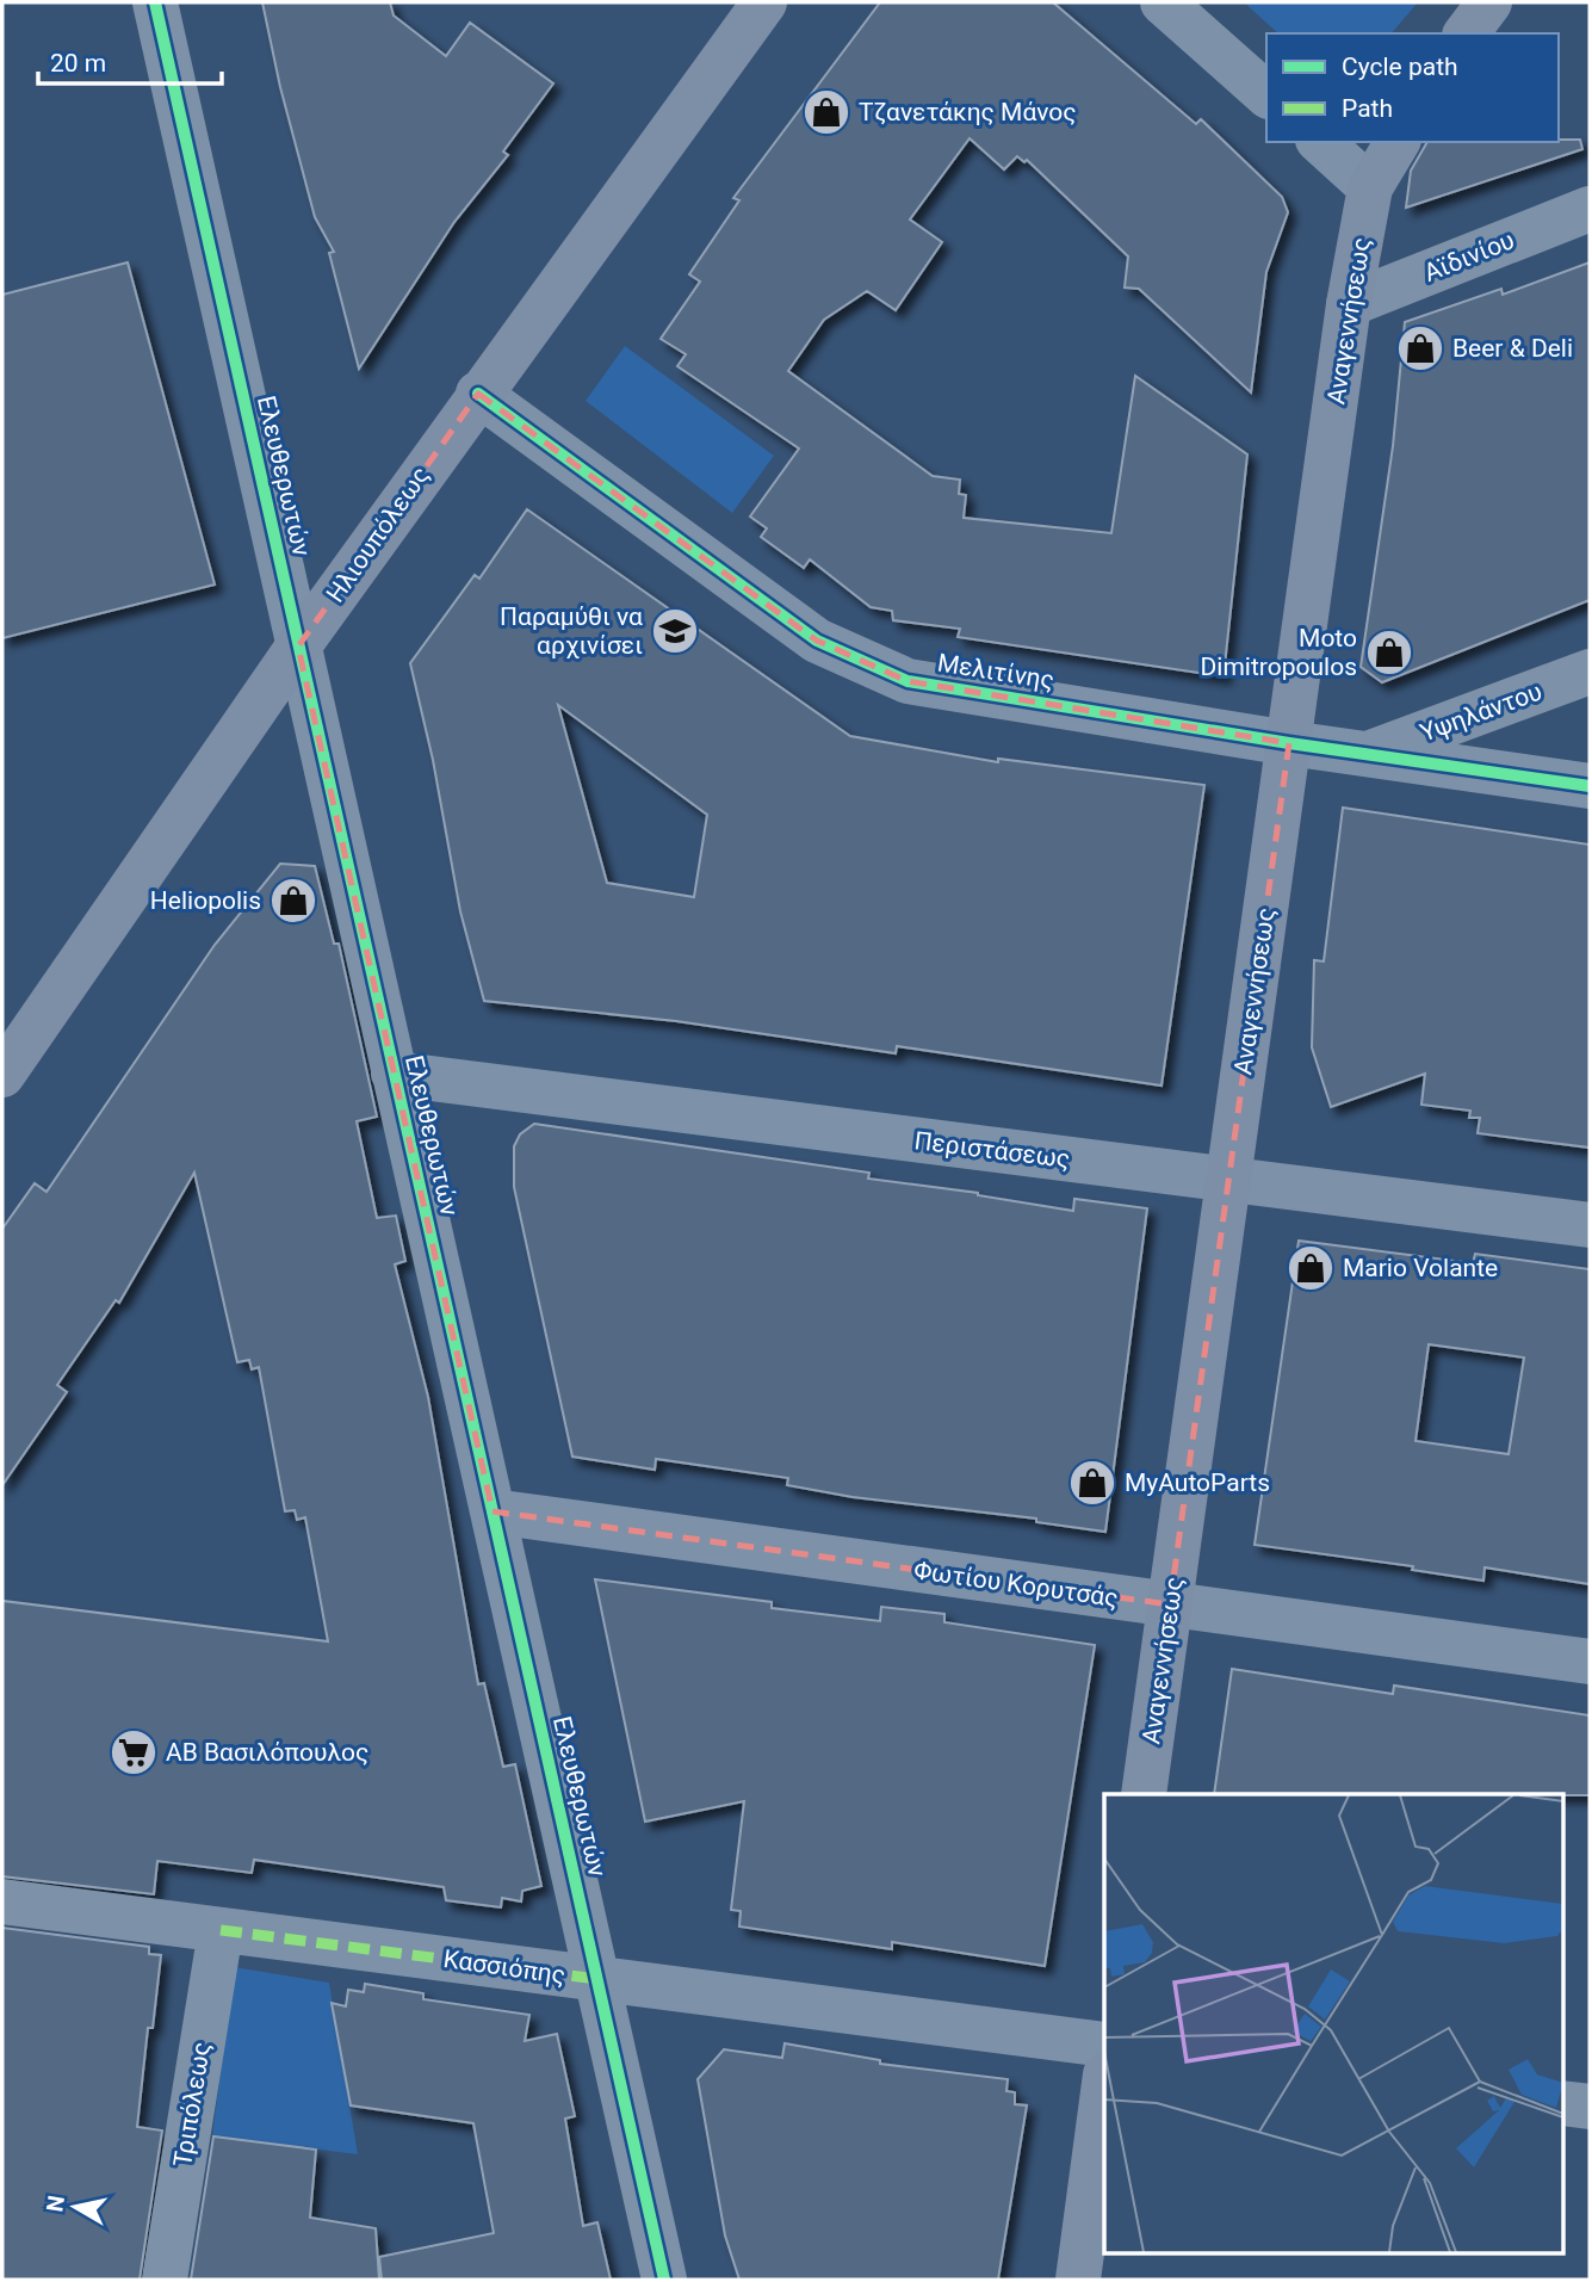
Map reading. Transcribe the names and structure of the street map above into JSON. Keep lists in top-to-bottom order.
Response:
{
  "streets": {
    "main road": ["Αναγεννήσεως", "Ηλιουπόλεως"],
    "street": [
      "Αϊδινίου",
      "Ελευθερωτών",
      "Μελιτίνης",
      "Υψηλάντου",
      "Περιστάσεως",
      "Φωτίου Κορυτσάς",
      "Κασσιόπης",
      "Τριπόλεως"
    ]
  },
  "crossings": [
    ["Αϊδινίου", "Αναγεννήσεως"],
    ["Αναγεννήσεως", "Μελιτίνης"],
    ["Αναγεννήσεως", "Περιστάσεως"],
    ["Αναγεννήσεως", "Φωτίου Κορυτσάς"],
    ["Ελευθερωτών", "Ηλιουπόλεως"],
    ["Ελευθερωτών", "Περιστάσεως"],
    ["Ελευθερωτών", "Φωτίου Κορυτσάς"],
    ["Ελευθερωτών", "Κασσιόπης"],
    ["Ηλιουπόλεως", "Μελιτίνης"],
    ["Μελιτίνης", "Υψηλάντου"],
    ["Κασσιόπης", "Τριπόλεως"]
  ],
  "places": {
    "shop": [
      "Τζανετάκης Μάνος",
      "Beer & Deli",
      "Moto Dimitropoulos",
      "Heliopolis",
      "Mario Volante",
      "MyAutoParts"
    ],
    "school or university": ["Παραμύθι να αρχινίσει"],
    "supermarket": ["ΑΒ Βασιλόπουλος"]
  },
  "legend": ["Cycle path", "Path"],
  "scale_bar": "20 m",
  "north": "left"
}
